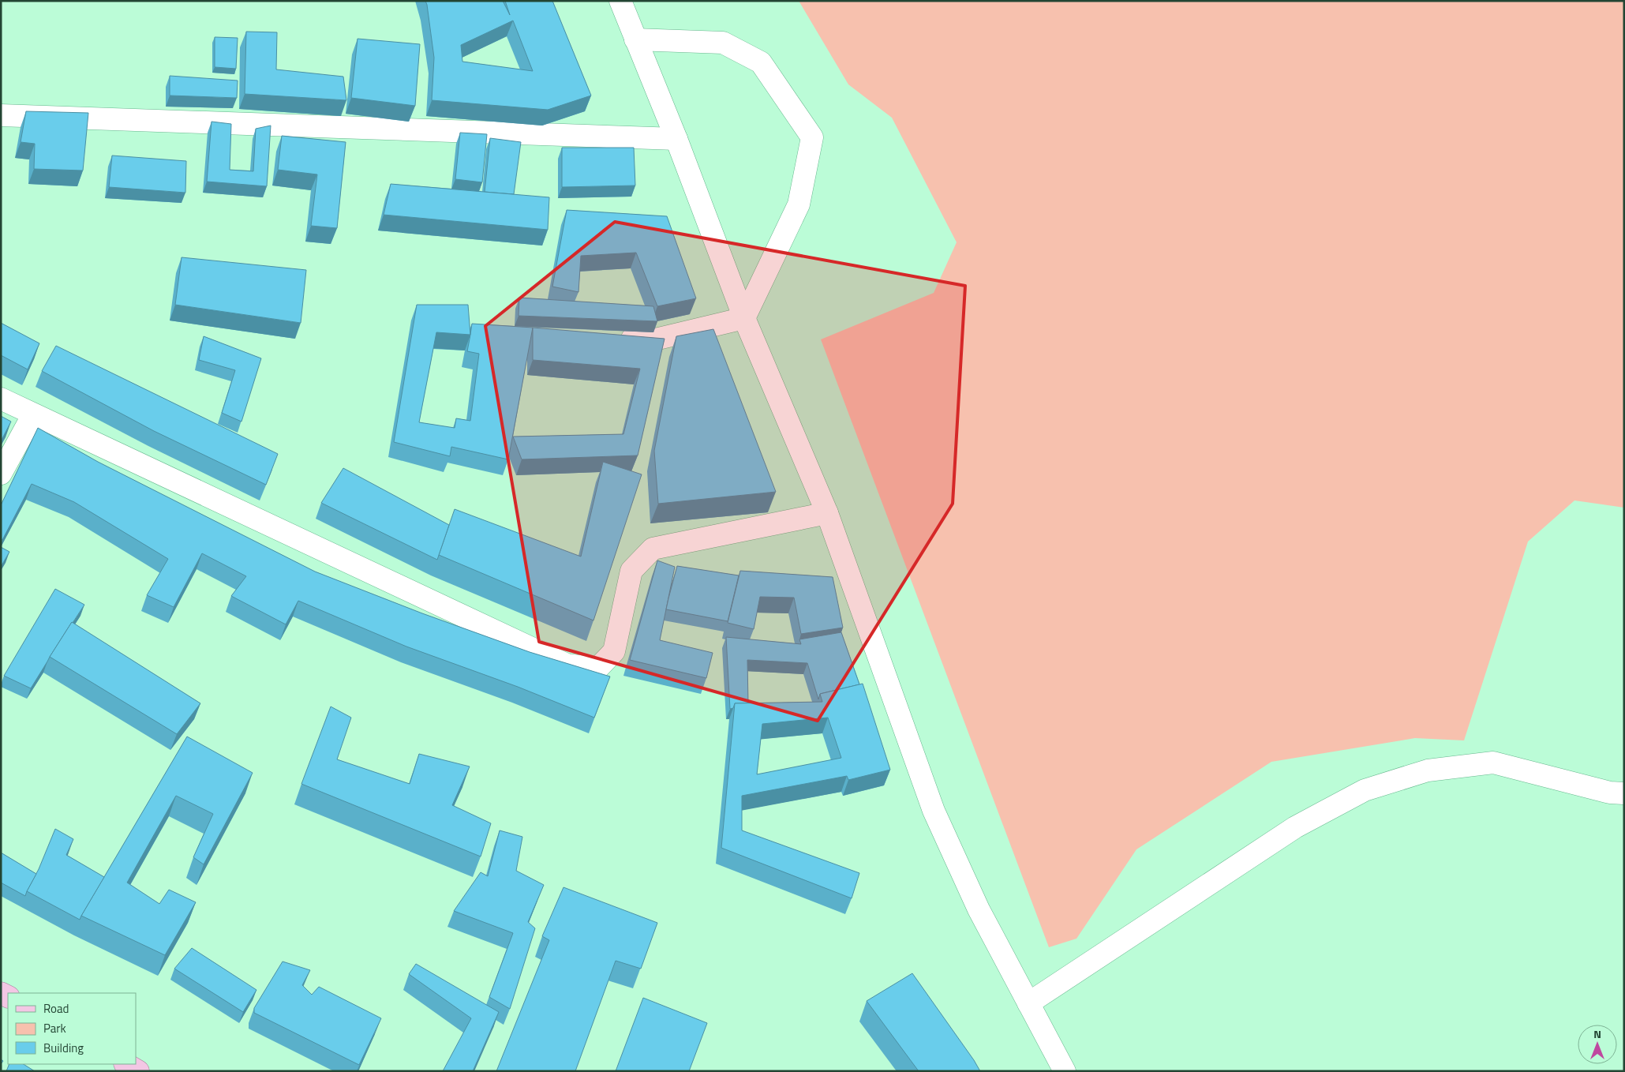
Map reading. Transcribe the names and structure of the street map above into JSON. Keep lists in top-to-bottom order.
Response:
{
  "legend": ["Road", "Park", "Building"],
  "north": "top"
}
